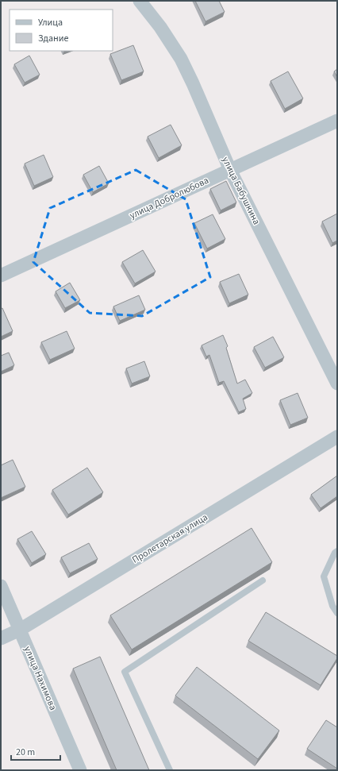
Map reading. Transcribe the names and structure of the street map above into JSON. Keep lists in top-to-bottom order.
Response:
{
  "streets": {
    "street": [
      "улица Бабушкина",
      "улица Добролюбова",
      "Пролетарская улица",
      "улица Нахимова"
    ]
  },
  "crossings": [
    ["улица Бабушкина", "улица Добролюбова"],
    ["Пролетарская улица", "улица Нахимова"]
  ],
  "legend": ["Улица", "Здание"],
  "scale_bar": "20 m"
}
